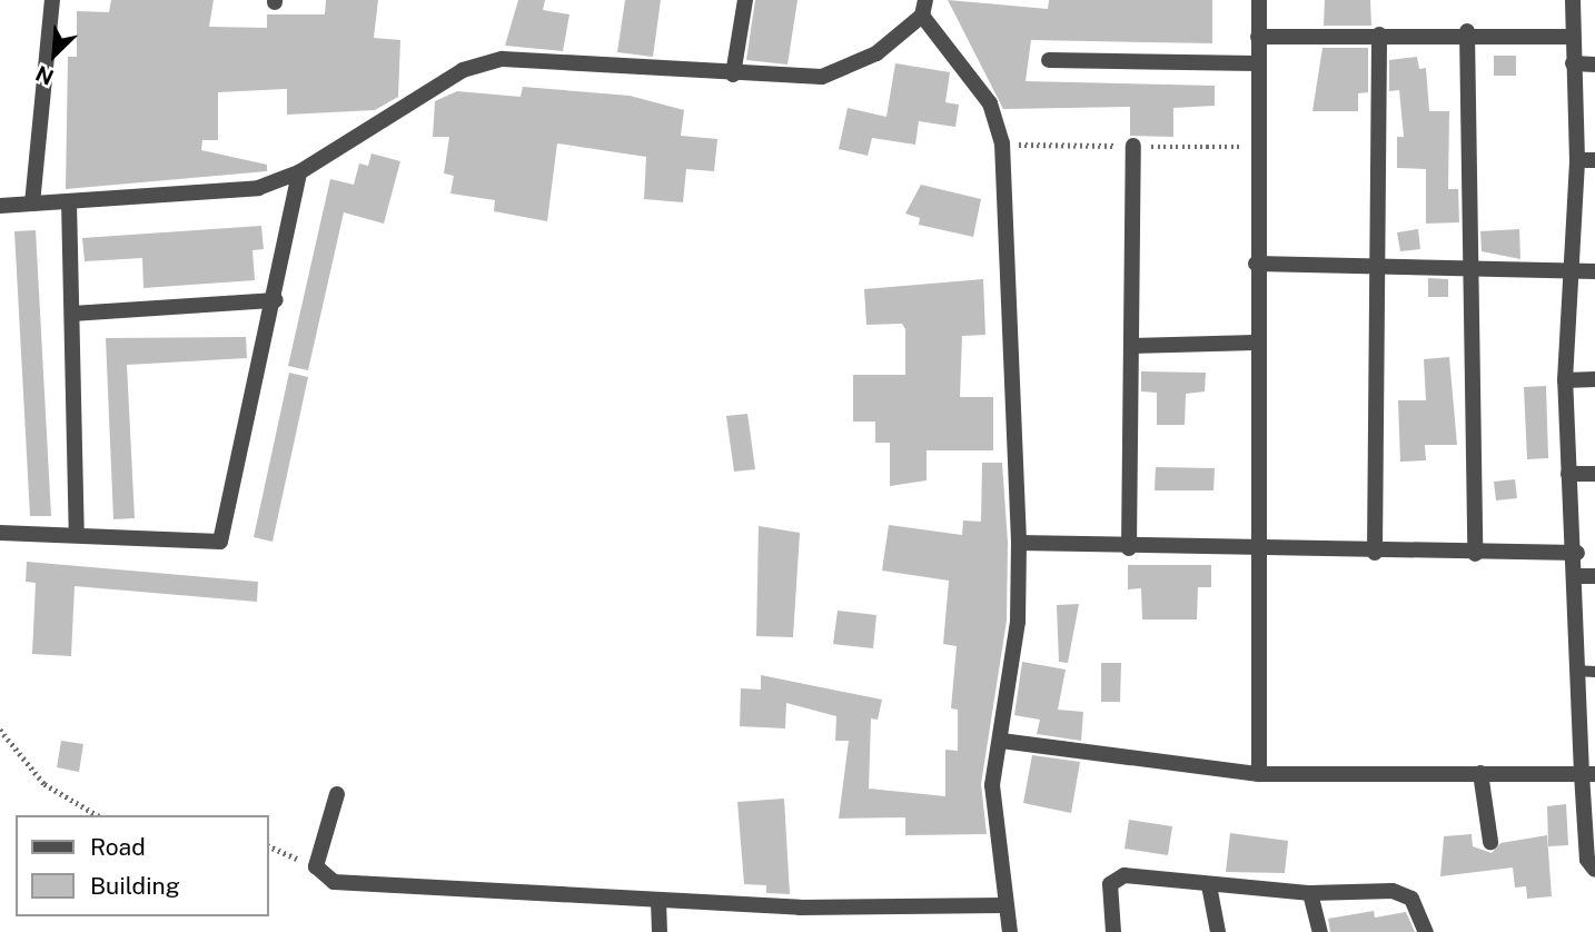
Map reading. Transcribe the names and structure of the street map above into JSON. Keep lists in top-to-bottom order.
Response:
{
  "legend": ["Road", "Building"],
  "north": "bottom left"
}
